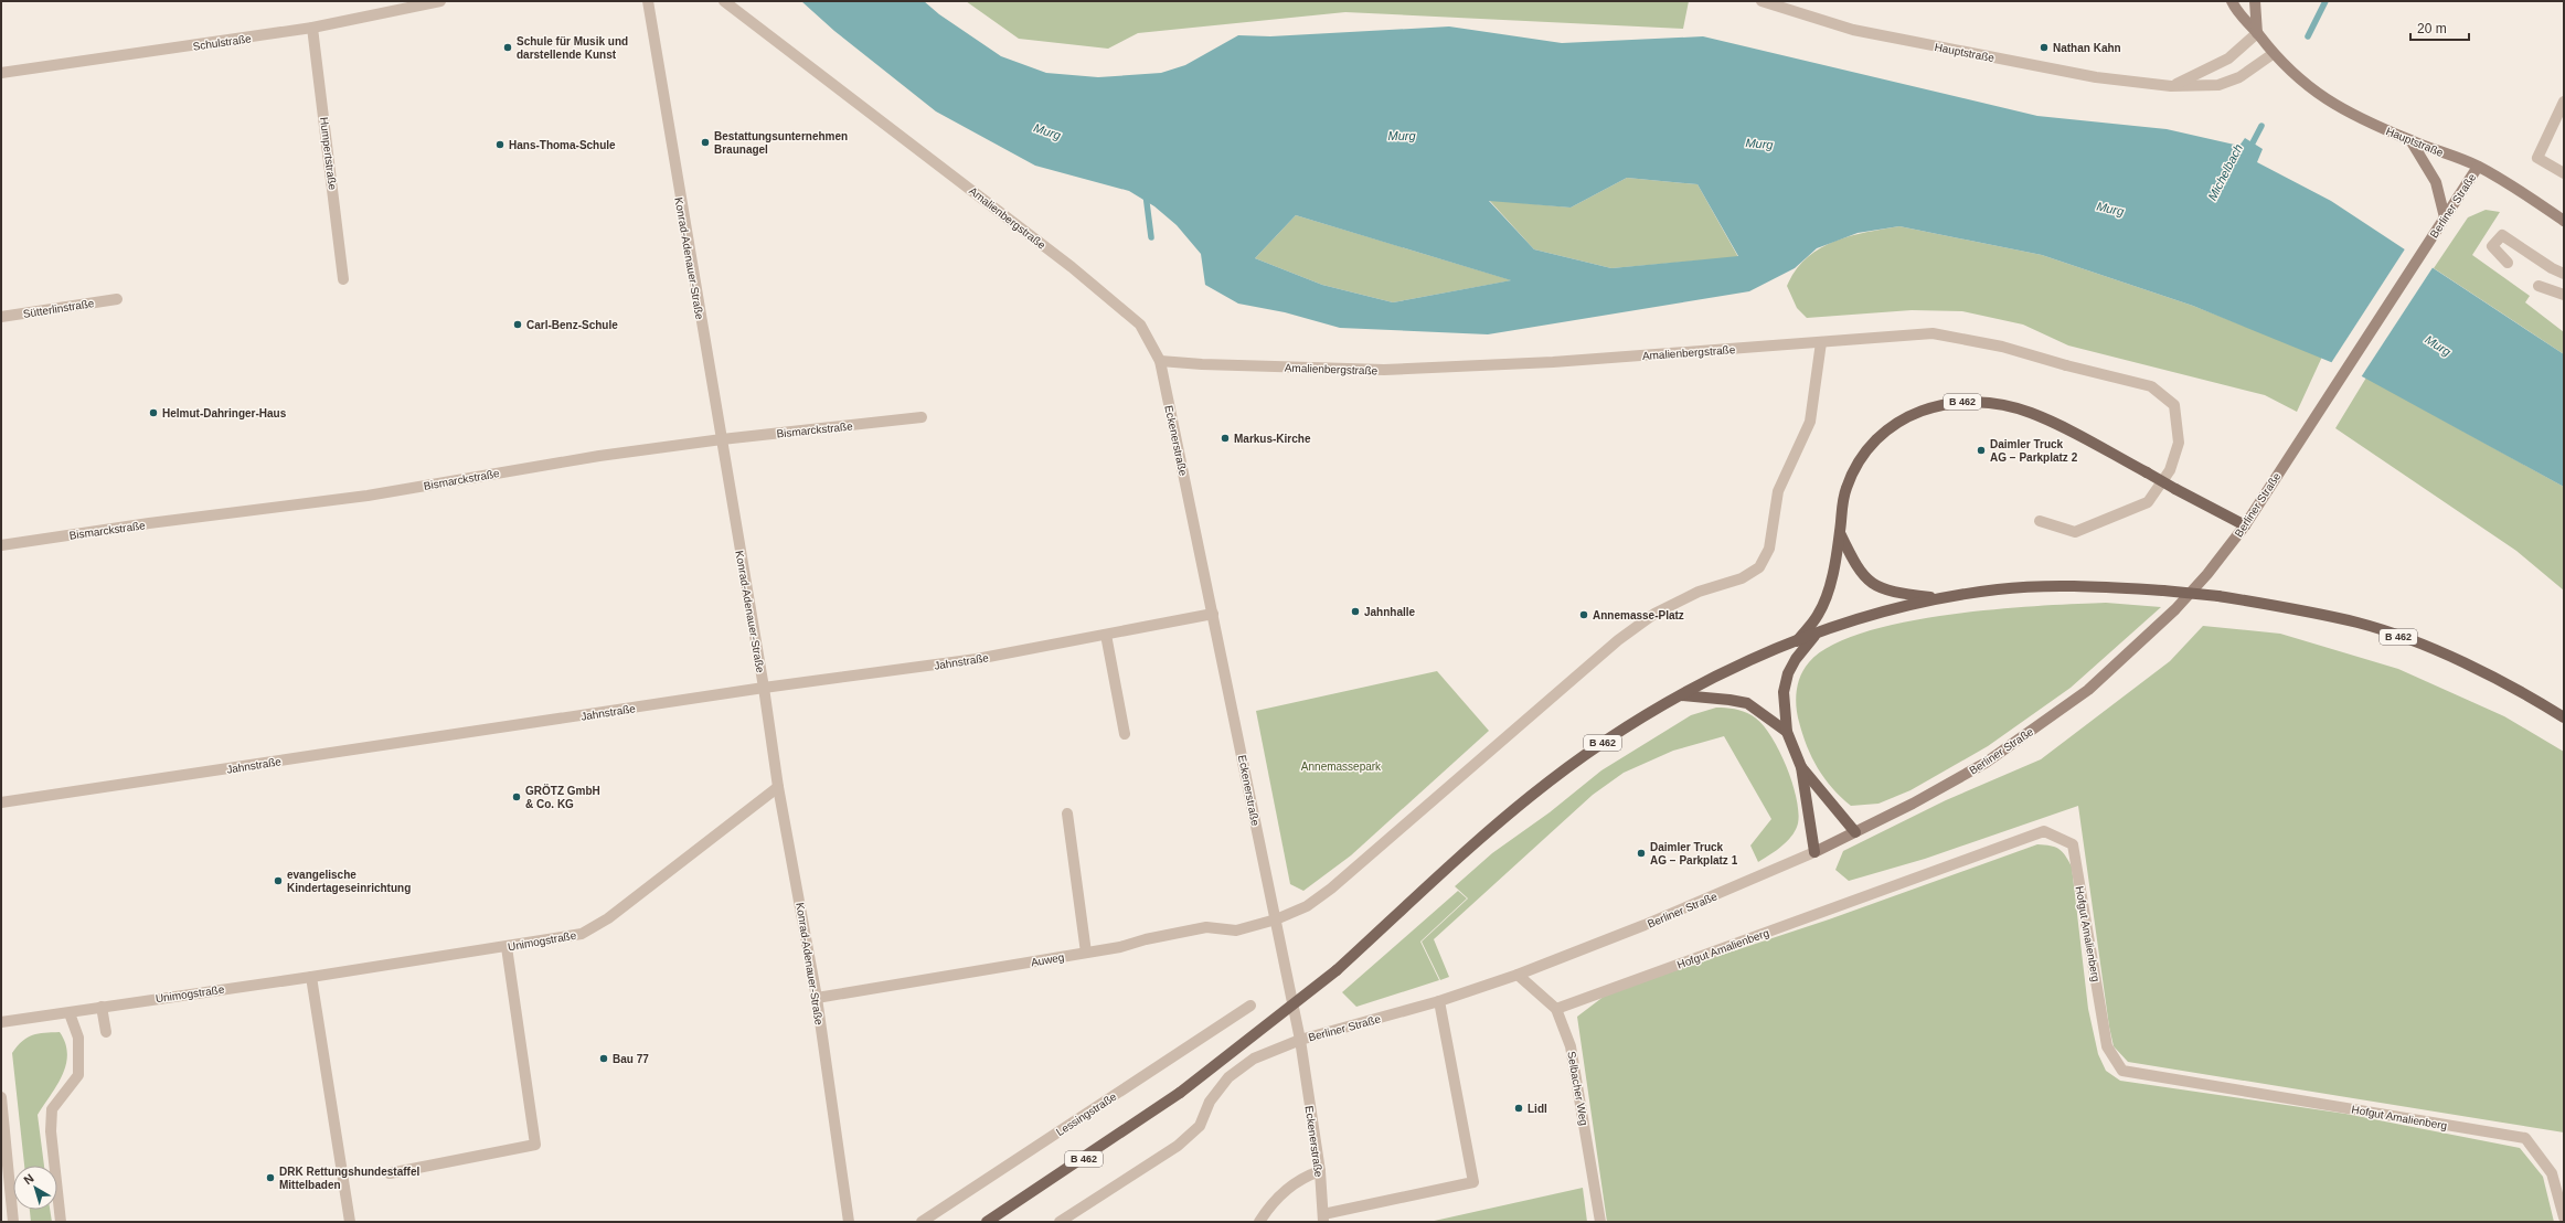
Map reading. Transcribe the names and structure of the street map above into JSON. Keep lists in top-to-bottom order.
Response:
{
  "streets": {
    "main road": ["Hauptstraße", "Berliner Straße", "B 462"],
    "street": [
      "Schulstraße",
      "Humpertstraße",
      "Amalienbergstraße",
      "Konrad-Adenauer-Straße",
      "Sütterlinstraße",
      "Bismarckstraße",
      "Eckenerstraße",
      "Jahnstraße",
      "Hofgut Amalienberg",
      "Unimogstraße",
      "Auweg",
      "Selbacher Weg",
      "Lessingstraße"
    ]
  },
  "crossings": [
    ["Schulstraße", "Humpertstraße"],
    ["Hauptstraße", "Berliner Straße"],
    ["Berliner Straße", "B 462"],
    ["Berliner Straße", "Eckenerstraße"],
    ["Berliner Straße", "Selbacher Weg"],
    ["Amalienbergstraße", "Eckenerstraße"],
    ["Amalienbergstraße", "Auweg"],
    ["Konrad-Adenauer-Straße", "Bismarckstraße"],
    ["Konrad-Adenauer-Straße", "Jahnstraße"],
    ["Konrad-Adenauer-Straße", "Unimogstraße"],
    ["Konrad-Adenauer-Straße", "Auweg"],
    ["Eckenerstraße", "Jahnstraße"],
    ["Eckenerstraße", "Auweg"],
    ["Hofgut Amalienberg", "Selbacher Weg"]
  ],
  "water": ["Murg", "Michelbach"],
  "parks": ["Annemassepark"],
  "places": [
    "Schule für Musik und darstellende Kunst",
    "Nathan Kahn",
    "Bestattungsunternehmen Braunagel",
    "Hans-Thoma-Schule",
    "Carl-Benz-Schule",
    "Helmut-Dahringer-Haus",
    "Markus-Kirche",
    "Daimler Truck AG − Parkplatz 2",
    "Jahnhalle",
    "Annemasse-Platz",
    "GRÖTZ GmbH & Co. KG",
    "Daimler Truck AG − Parkplatz 1",
    "evangelische Kindertageseinrichtung",
    "Bau 77",
    "Lidl",
    "DRK Rettungshundestaffel Mittelbaden"
  ],
  "scale_bar": "20 m",
  "north": "top left"
}
